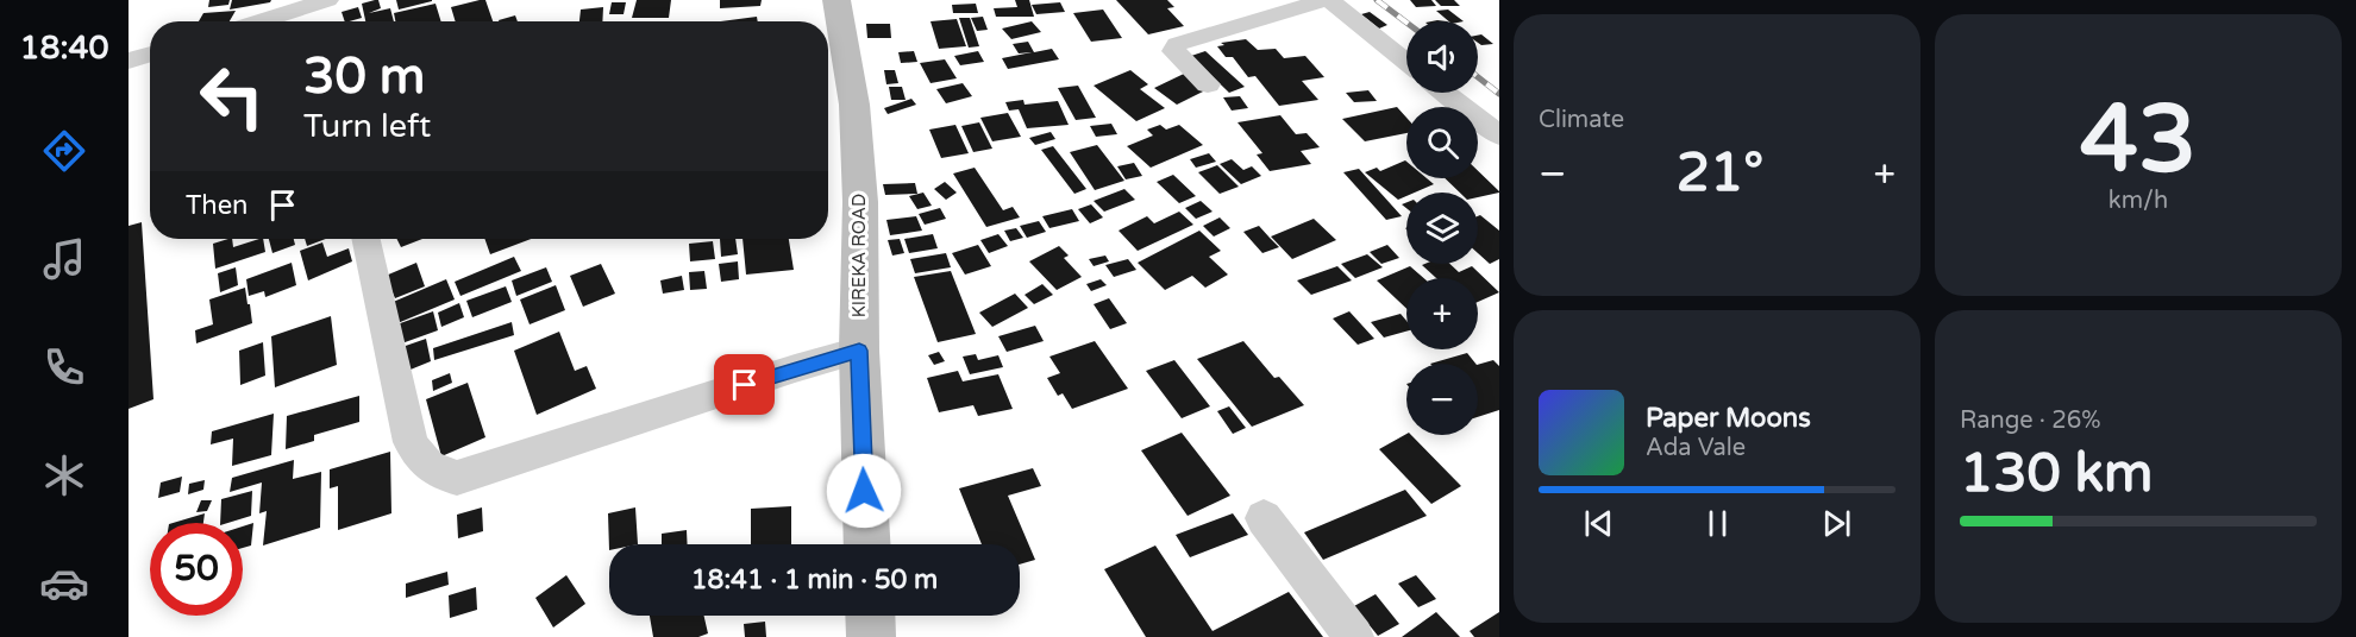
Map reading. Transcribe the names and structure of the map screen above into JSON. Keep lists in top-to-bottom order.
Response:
{
  "streets": {
    "main road": ["KIREKA ROAD"]
  },
  "page": {
    "tabs": "18:40",
    "tile": [
      "Climate",
      ["43", "km/h"],
      ["Range · 26%", "130 km"]
    ],
    "map_buttons": ["+", "−"],
    "turn": ["30 m", "Turn left"],
    "heat": ["−", "21°", "+"],
    "then": "Then",
    "song": ["Paper Moons", "Ada Vale"],
    "limit": "50",
    "trip": "18:41 · 1 min · 50 m"
  }
}
